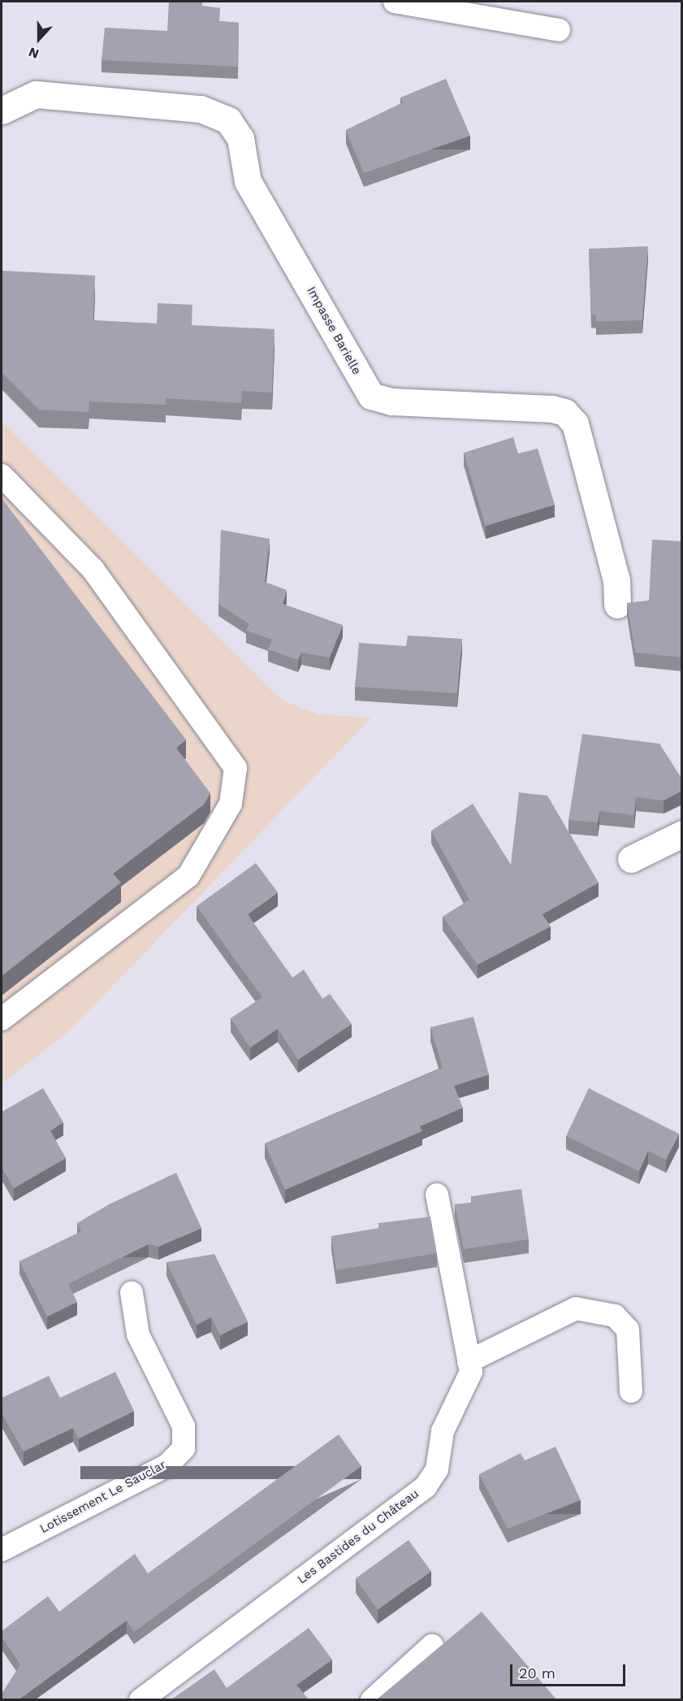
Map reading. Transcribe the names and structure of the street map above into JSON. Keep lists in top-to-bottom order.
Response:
{
  "streets": {
    "street": ["Impasse Barielle"],
    "lane": ["Lotissement Le Sauclar", "Les Bastides du Château"]
  },
  "scale_bar": "20 m",
  "north": "bottom"
}
